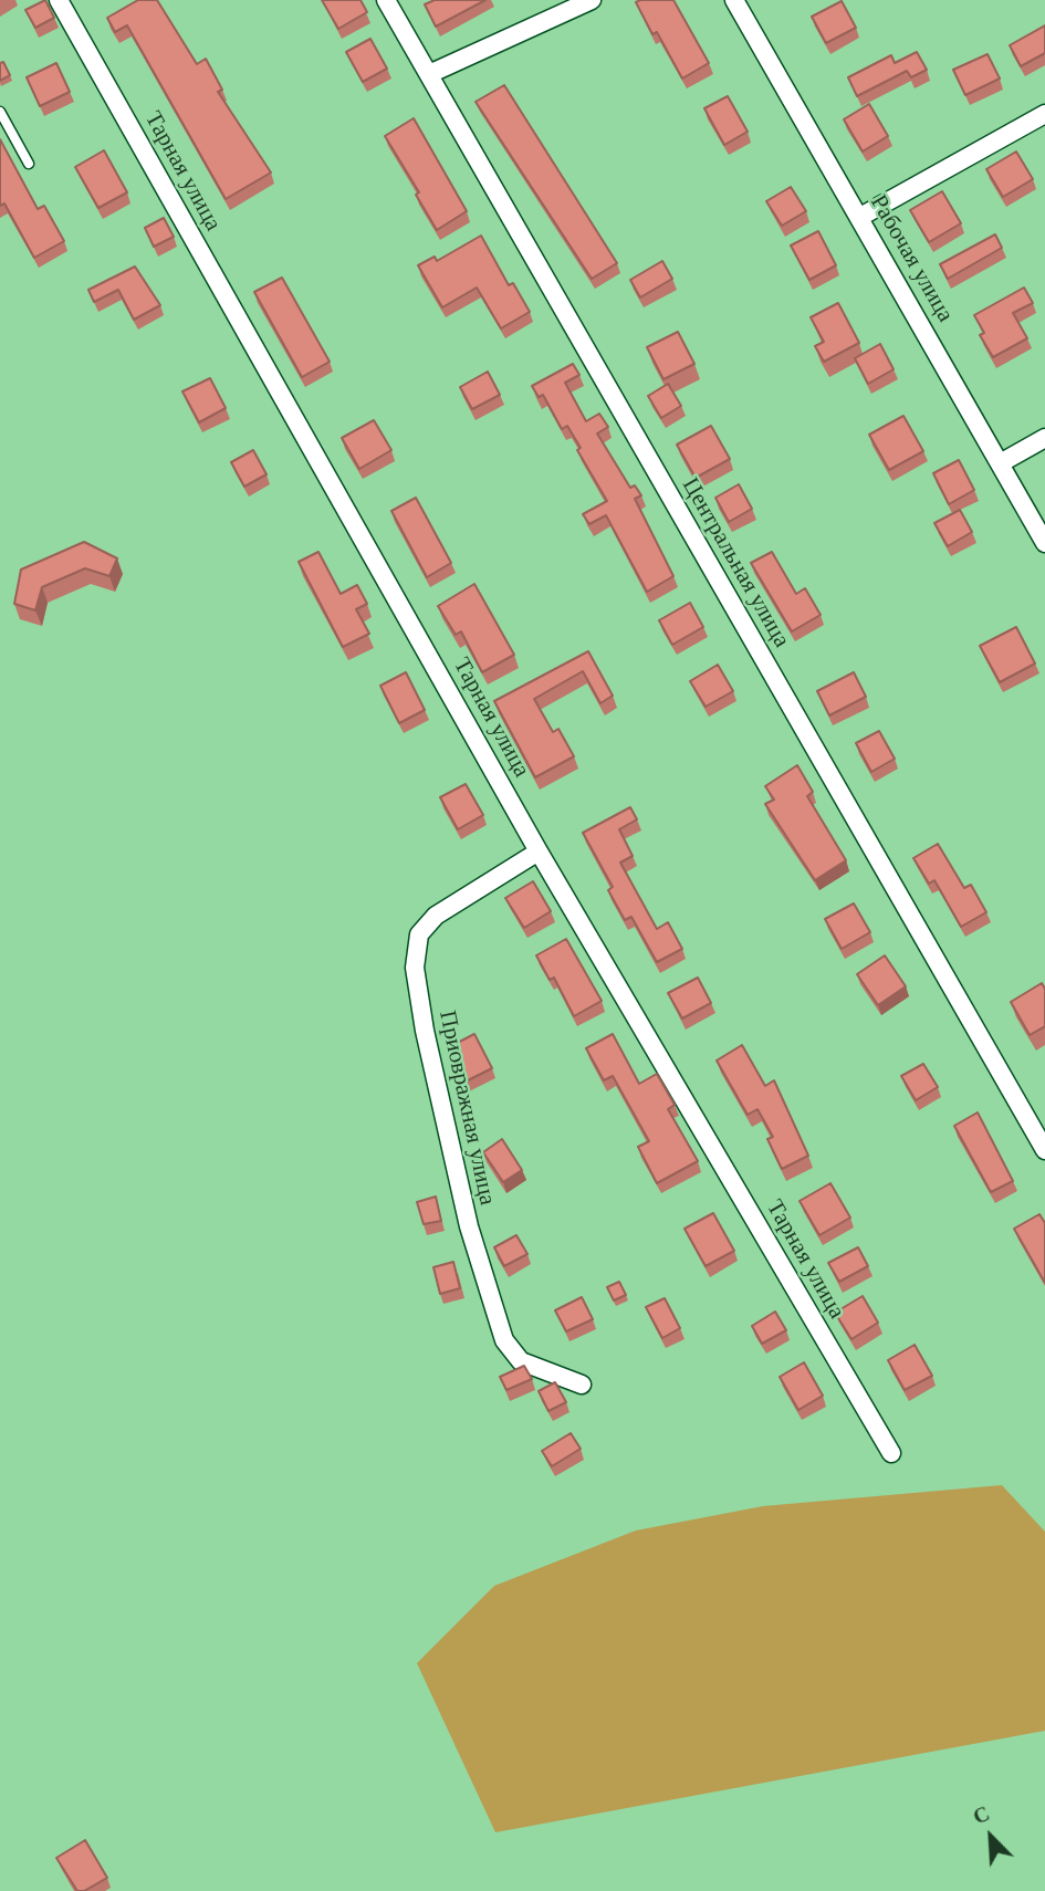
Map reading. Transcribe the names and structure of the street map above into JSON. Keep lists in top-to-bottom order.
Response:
{
  "streets": {
    "street": [
      "Тарная улица",
      "Рабочая улица",
      "Центральная улица",
      "Приовражная улица"
    ]
  },
  "crossings": [
    ["Тарная улица", "Приовражная улица"]
  ],
  "north": "top left"
}
